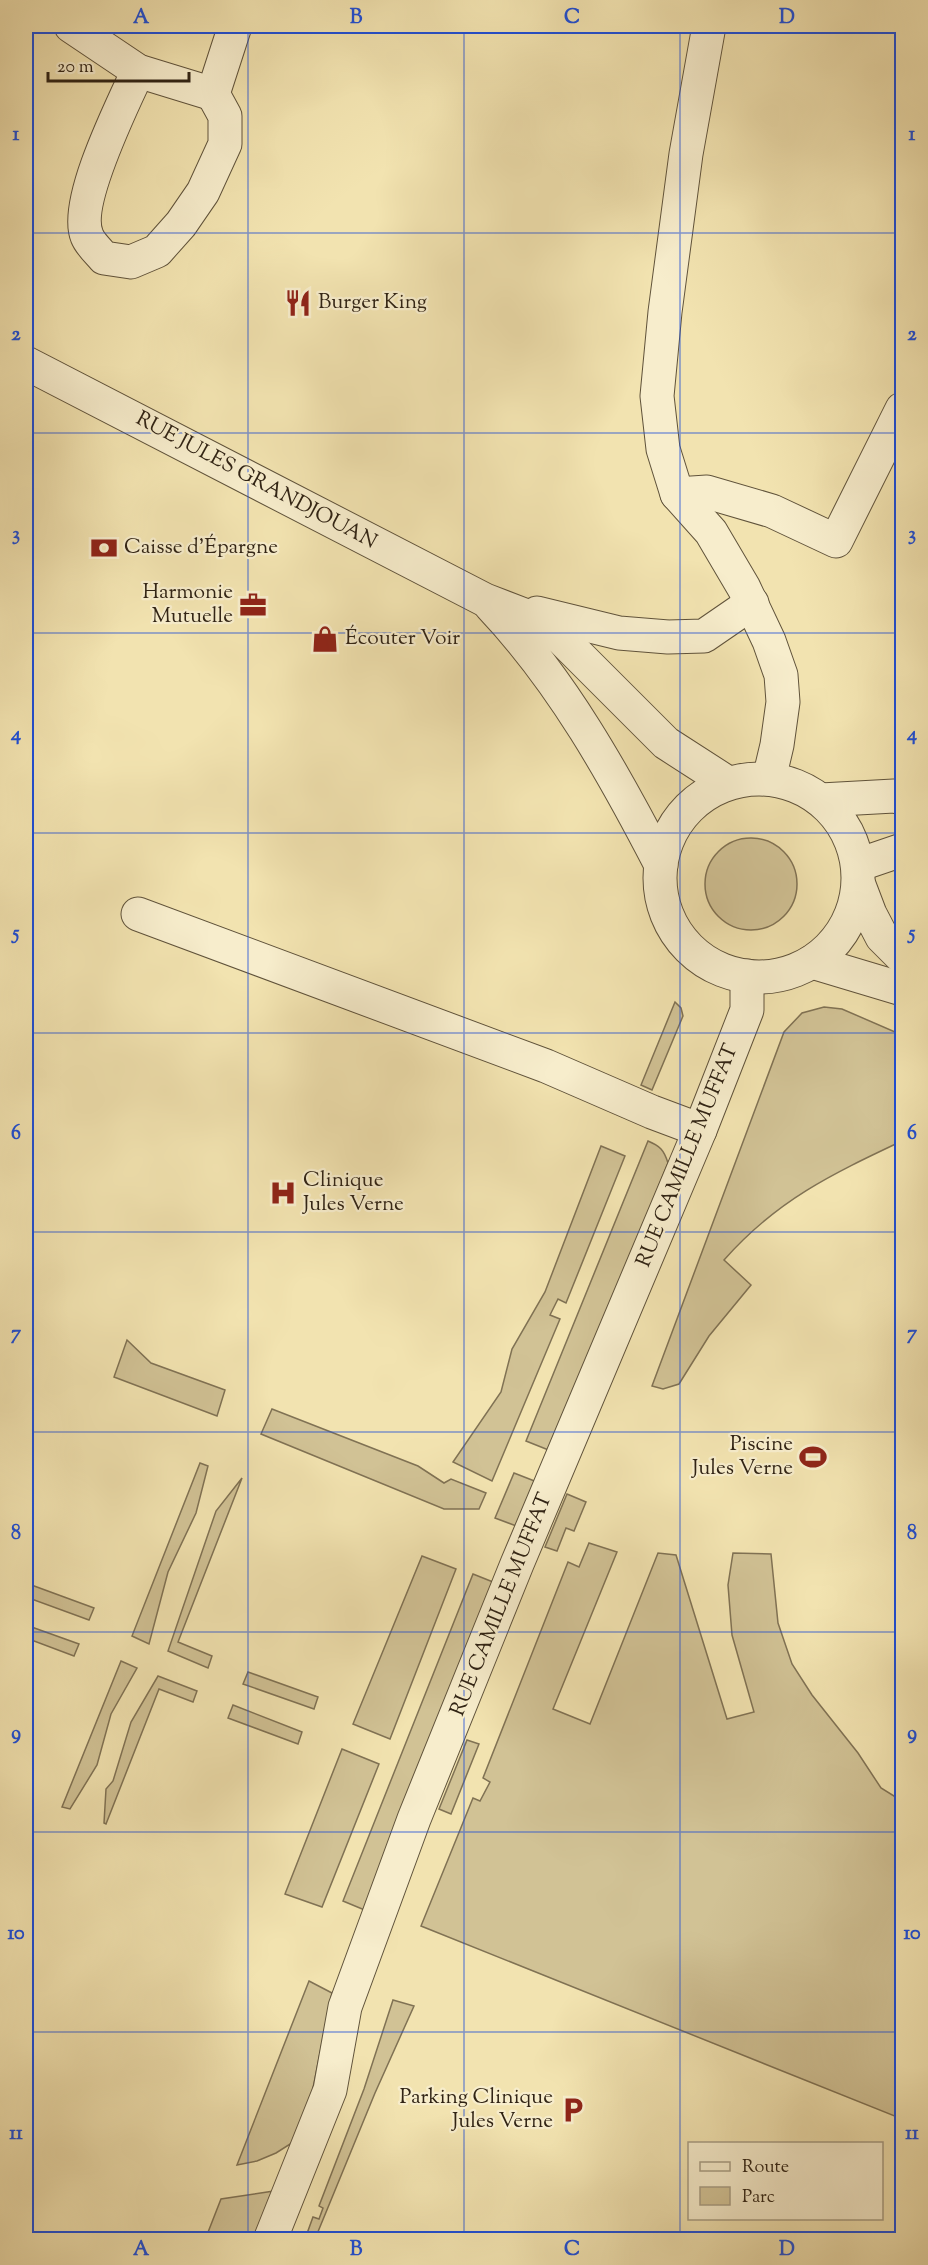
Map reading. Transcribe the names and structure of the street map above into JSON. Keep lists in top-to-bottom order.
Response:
{
  "streets": {
    "street": ["RUE JULES GRANDJOUAN", "RUE CAMILLE MUFFAT"]
  },
  "crossings": [
    ["RUE JULES GRANDJOUAN", "RUE CAMILLE MUFFAT"]
  ],
  "places": {
    "restaurant": ["Burger King"],
    "bank": ["Caisse d'Épargne"],
    "office": ["Harmonie Mutuelle"],
    "shop": ["Écouter Voir"],
    "hospital": ["Clinique Jules Verne"],
    "sports": ["Piscine Jules Verne"],
    "parking": ["Parking Clinique Jules Verne"]
  },
  "legend": ["Route", "Parc"],
  "scale_bar": "20 m",
  "grid": {
    "columns": [
      "A",
      "B",
      "C",
      "D"
    ],
    "rows": [
      "1",
      "2",
      "3",
      "4",
      "5",
      "6",
      "7",
      "8",
      "9",
      "10",
      "11"
    ]
  }
}
